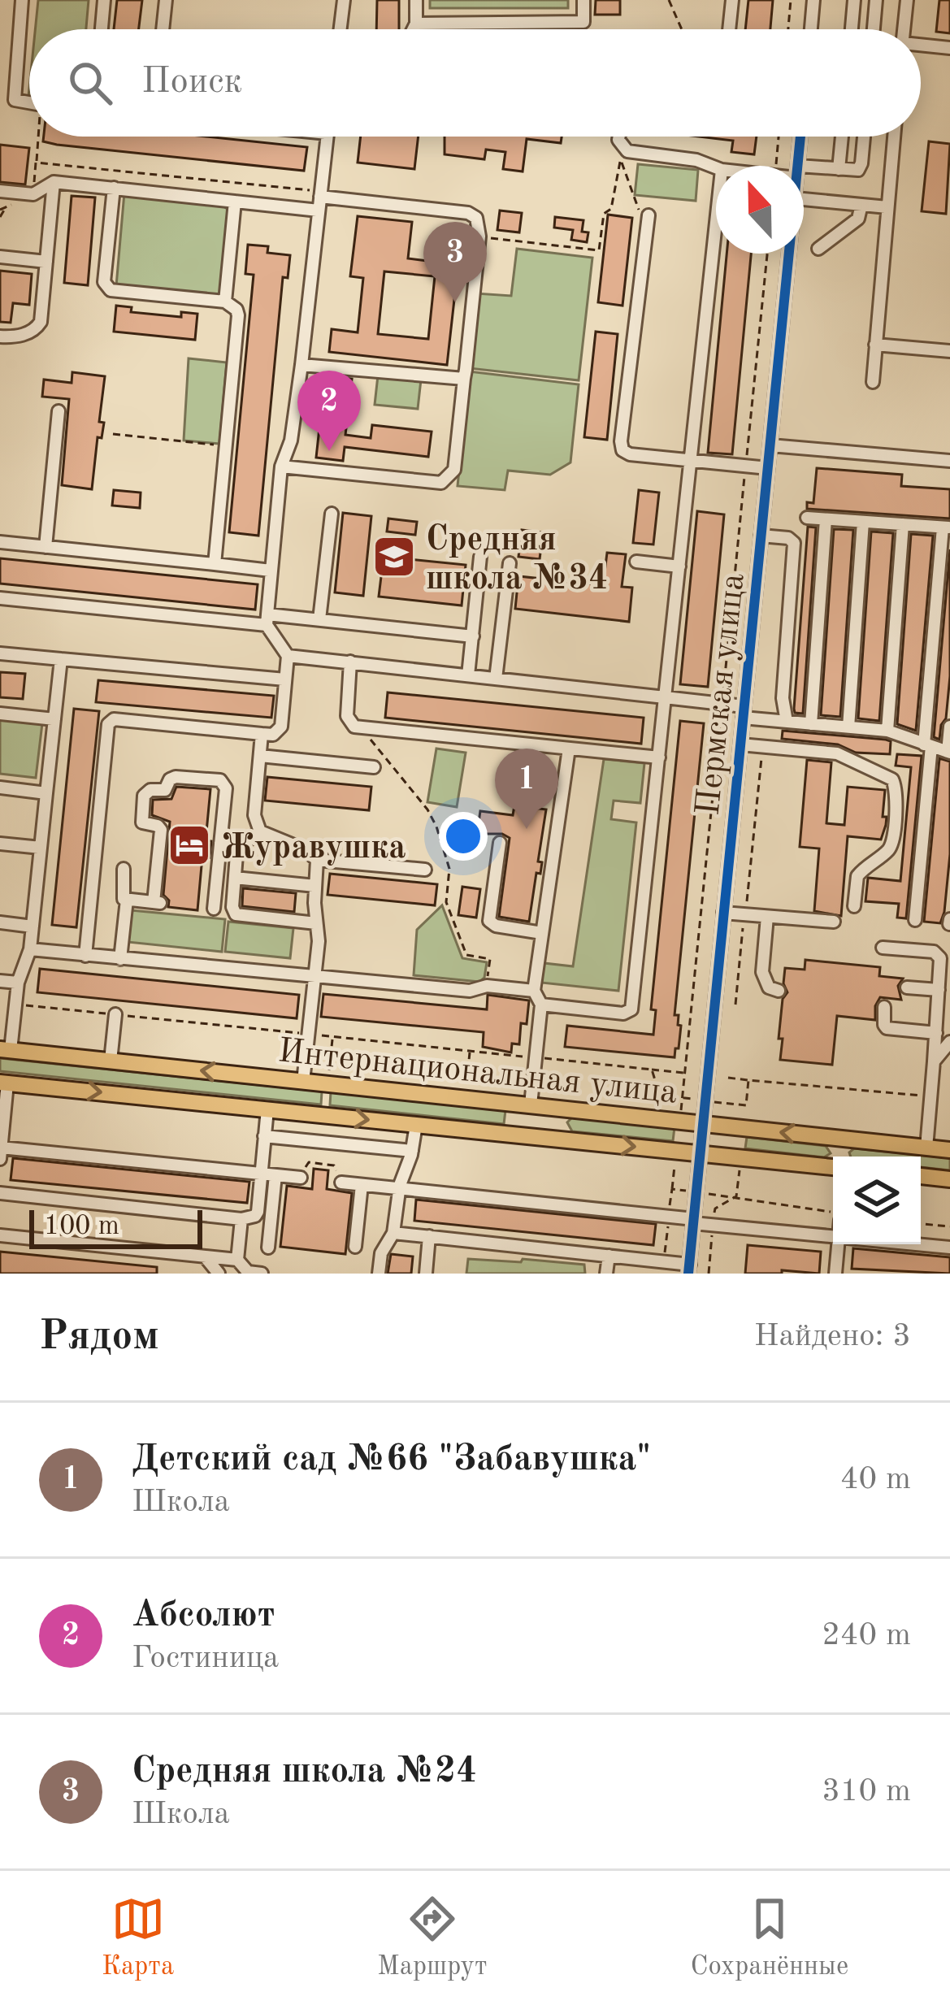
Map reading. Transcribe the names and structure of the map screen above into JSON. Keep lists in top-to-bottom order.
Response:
{
  "streets": {
    "main road": ["Интернациональная улица"],
    "street": ["Пермская улица"]
  },
  "crossings": [
    ["Пермская улица", "Интернациональная улица"]
  ],
  "places": {
    "school or university": ["Средняя школа №34"],
    "hotel": ["Журавушка"]
  },
  "scale_bar": "100 m",
  "north": "top",
  "page": {
    "search": "Поиск",
    "pins": ["3", "2", "1"],
    "scale": "100 m",
    "heading": ["Рядом", "Найдено: 3"],
    "list": [
      {
        "mark": "1",
        "name": "Детский сад №66 \"Забавушка\"",
        "note": "Школа",
        "value": "40 m"
      },
      {
        "mark": "2",
        "name": "Абсолют",
        "note": "Гостиница",
        "value": "240 m"
      },
      {
        "mark": "3",
        "name": "Средняя школа №24",
        "note": "Школа",
        "value": "310 m"
      }
    ],
    "nav": ["Карта", "Маршрут", "Сохранённые"]
  }
}
